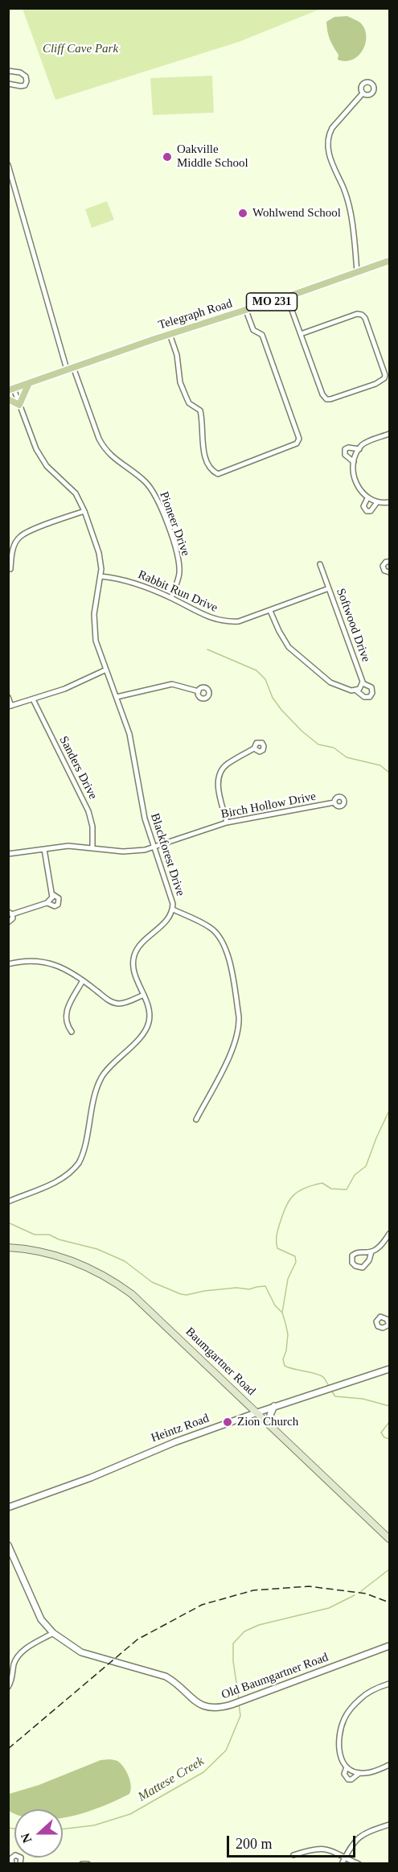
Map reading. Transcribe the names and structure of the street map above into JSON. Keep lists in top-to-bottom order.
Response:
{
  "streets": {
    "main road": ["MO 231", "Telegraph Road", "Baumgartner Road"],
    "street": [
      "Pioneer Drive",
      "Rabbit Run Drive",
      "Softwood Drive",
      "Sanders Drive",
      "Birch Hollow Drive",
      "Blackforest Drive",
      "Heintz Road",
      "Old Baumgartner Road"
    ]
  },
  "crossings": [
    ["Telegraph Road", "Pioneer Drive"],
    ["Telegraph Road", "Blackforest Drive"],
    ["Pioneer Drive", "Rabbit Run Drive"],
    ["Rabbit Run Drive", "Softwood Drive"],
    ["Rabbit Run Drive", "Blackforest Drive"],
    ["Sanders Drive", "Birch Hollow Drive"],
    ["Birch Hollow Drive", "Blackforest Drive"],
    ["Baumgartner Road", "Heintz Road"]
  ],
  "water": ["Mattese Creek"],
  "parks": ["Cliff Cave Park"],
  "places": ["Oakville Middle School", "Wohlwend School", "Zion Church"],
  "scale_bar": "200 m",
  "north": "left"
}
